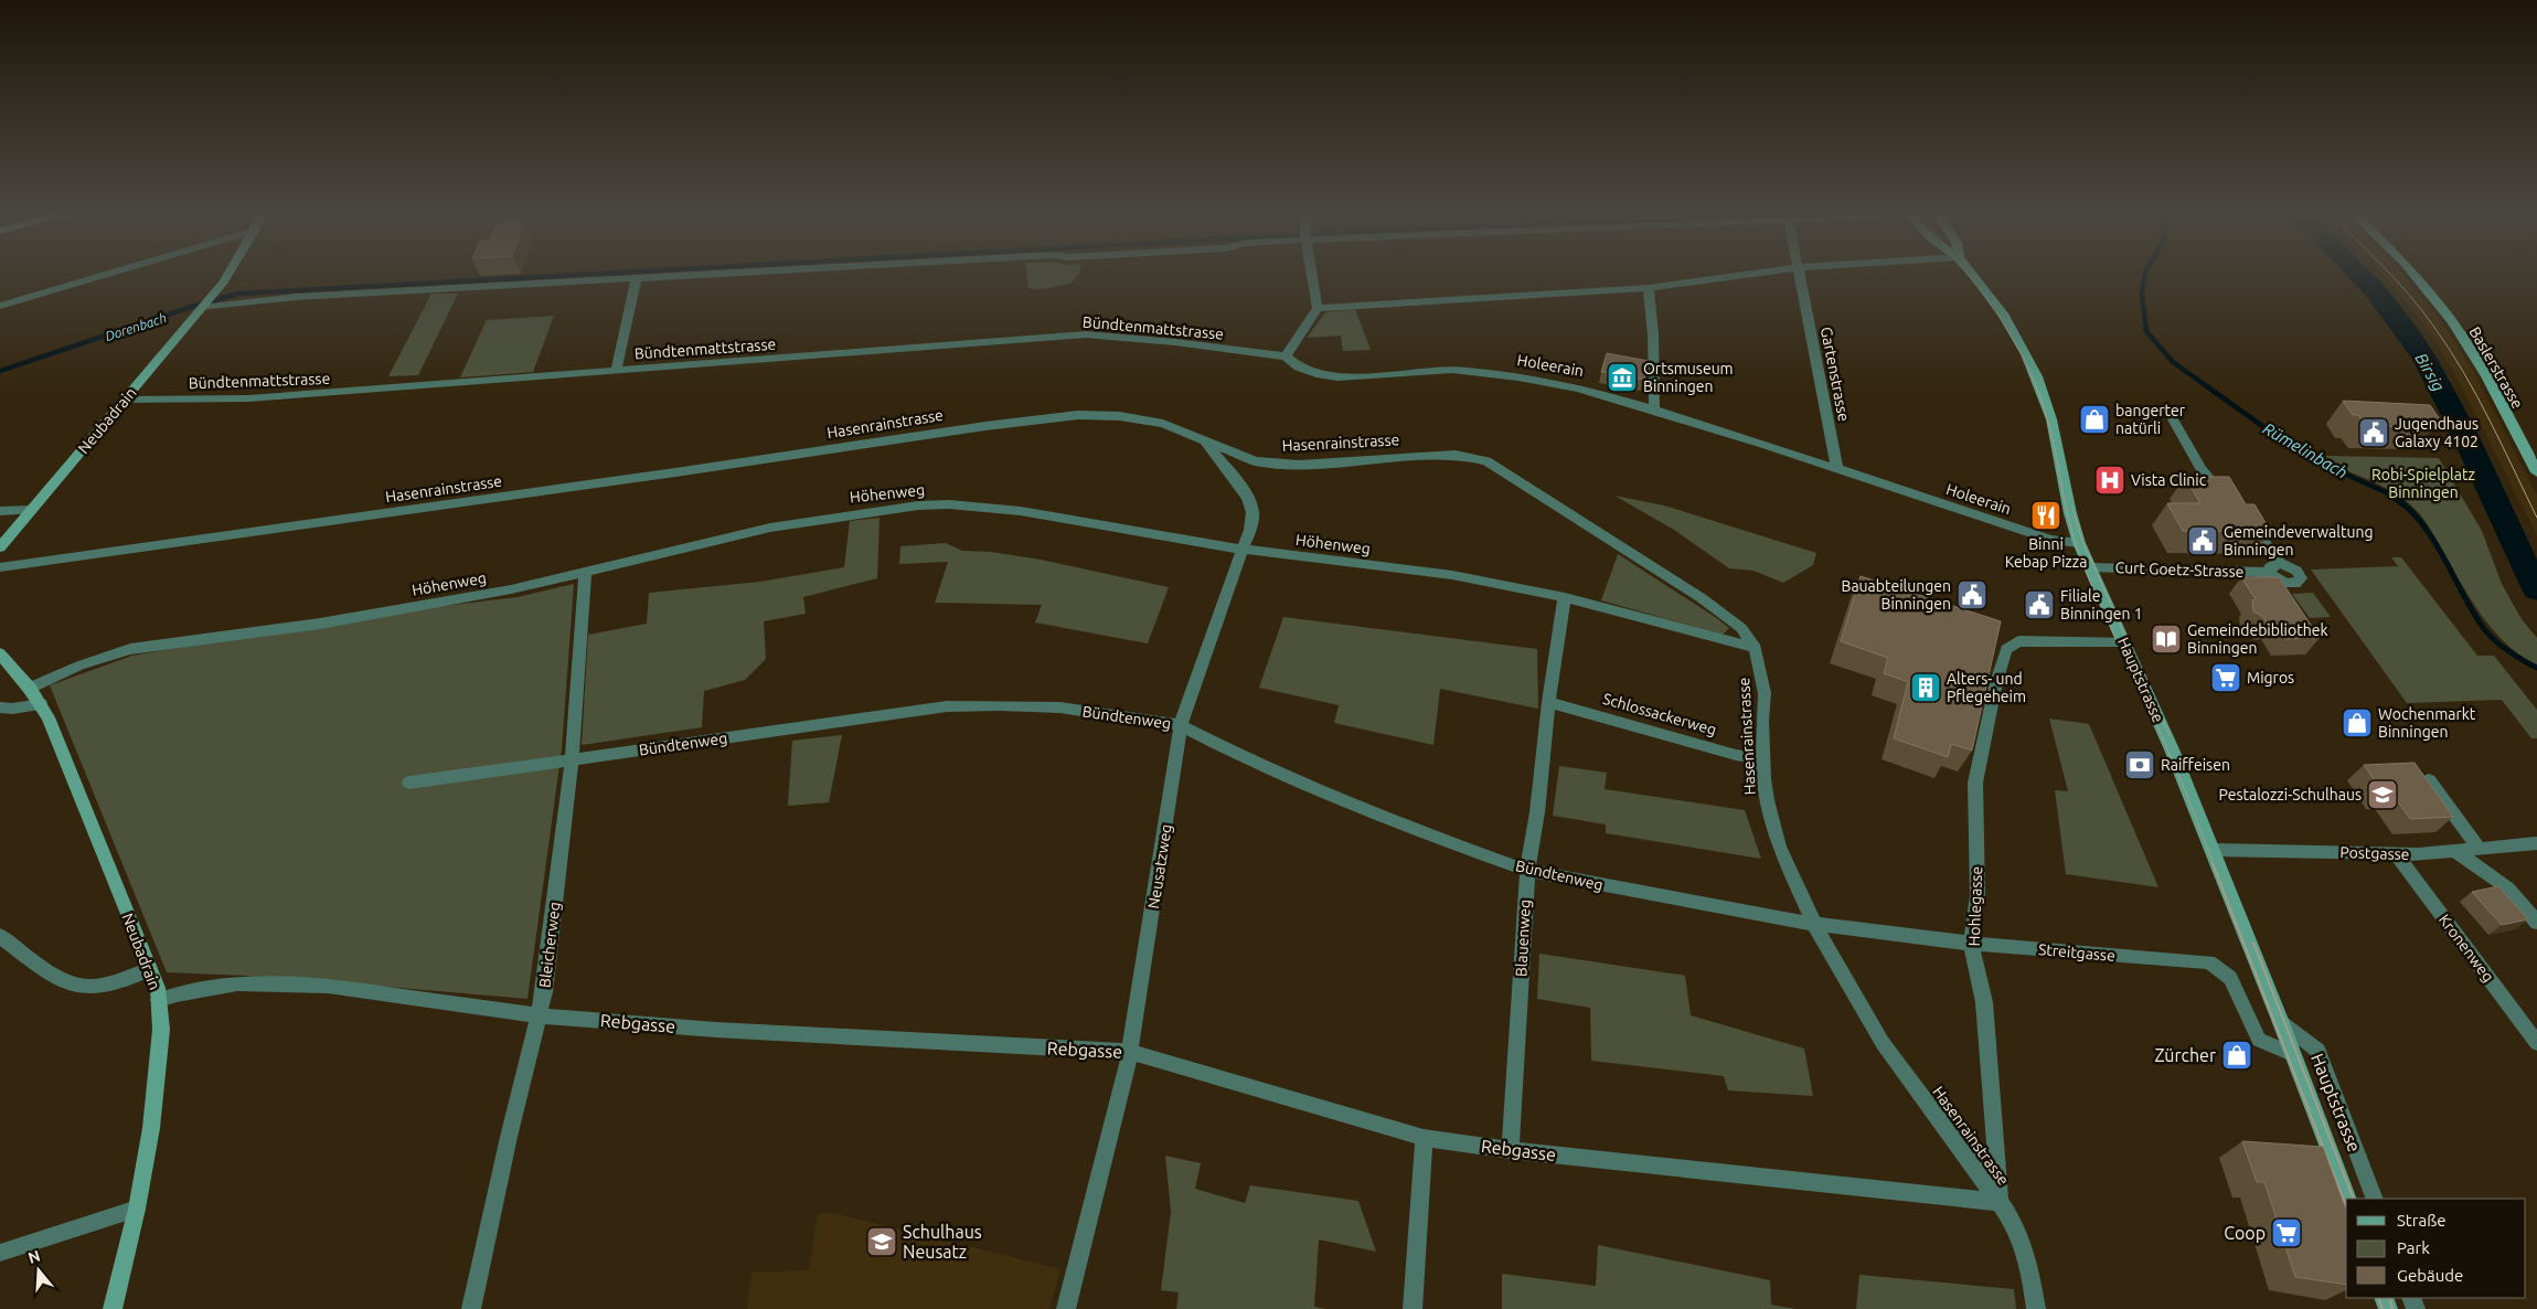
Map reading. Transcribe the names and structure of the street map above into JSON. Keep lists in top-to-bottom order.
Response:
{
  "streets": {
    "main road": ["Baslerstrasse", "Neubadrain", "Hauptstrasse"],
    "street": [
      "Bündtenmattstrasse",
      "Holeerain",
      "Gartenstrasse",
      "Hasenrainstrasse",
      "Höhenweg",
      "Curt Goetz-Strasse",
      "Schlossackerweg",
      "Bündtenweg",
      "Postgasse",
      "Neusatzweg",
      "Hohlegasse",
      "Blauenweg",
      "Bleicherweg",
      "Kronenweg",
      "Streitgasse",
      "Rebgasse"
    ]
  },
  "crossings": [
    ["Bündtenmattstrasse", "Holeerain"],
    ["Bündtenmattstrasse", "Neubadrain"],
    ["Holeerain", "Gartenstrasse"],
    ["Holeerain", "Hauptstrasse"],
    ["Neubadrain", "Höhenweg"],
    ["Neubadrain", "Rebgasse"],
    ["Hasenrainstrasse", "Höhenweg"],
    ["Hasenrainstrasse", "Schlossackerweg"],
    ["Hasenrainstrasse", "Bündtenweg"],
    ["Hasenrainstrasse", "Neusatzweg"],
    ["Hasenrainstrasse", "Hohlegasse"],
    ["Hasenrainstrasse", "Streitgasse"],
    ["Hasenrainstrasse", "Rebgasse"],
    ["Höhenweg", "Neusatzweg"],
    ["Höhenweg", "Blauenweg"],
    ["Höhenweg", "Bleicherweg"],
    ["Curt Goetz-Strasse", "Hauptstrasse"],
    ["Hauptstrasse", "Postgasse"],
    ["Hauptstrasse", "Hohlegasse"],
    ["Hauptstrasse", "Streitgasse"],
    ["Schlossackerweg", "Blauenweg"],
    ["Bündtenweg", "Neusatzweg"],
    ["Bündtenweg", "Blauenweg"],
    ["Bündtenweg", "Bleicherweg"],
    ["Bündtenweg", "Streitgasse"],
    ["Postgasse", "Kronenweg"],
    ["Neusatzweg", "Rebgasse"],
    ["Hohlegasse", "Streitgasse"],
    ["Hohlegasse", "Rebgasse"],
    ["Blauenweg", "Rebgasse"],
    ["Bleicherweg", "Rebgasse"]
  ],
  "water": ["Dorenbach", "Birsig", "Rümelinbach"],
  "parks": ["Robi-Spielplatz Binningen"],
  "places": {
    "museum": ["Ortsmuseum Binningen"],
    "shop": ["bangerter natürli", "Wochenmarkt Binningen", "Zürcher"],
    "public building": [
      "Jugendhaus Galaxy 4102",
      "Gemeindeverwaltung Binningen",
      "Bauabteilungen Binningen",
      "Filiale Binningen 1"
    ],
    "hospital": ["Vista Clinic"],
    "restaurant": ["Binni Kebap Pizza"],
    "library": ["Gemeindebibliothek Binningen"],
    "supermarket": ["Migros", "Coop"],
    "building": ["Alters- und Pflegeheim"],
    "bank": ["Raiffeisen"],
    "school or university": ["Pestalozzi-Schulhaus", "Schulhaus Neusatz"]
  },
  "legend": ["Straße", "Park", "Gebäude"],
  "north": "top"
}
